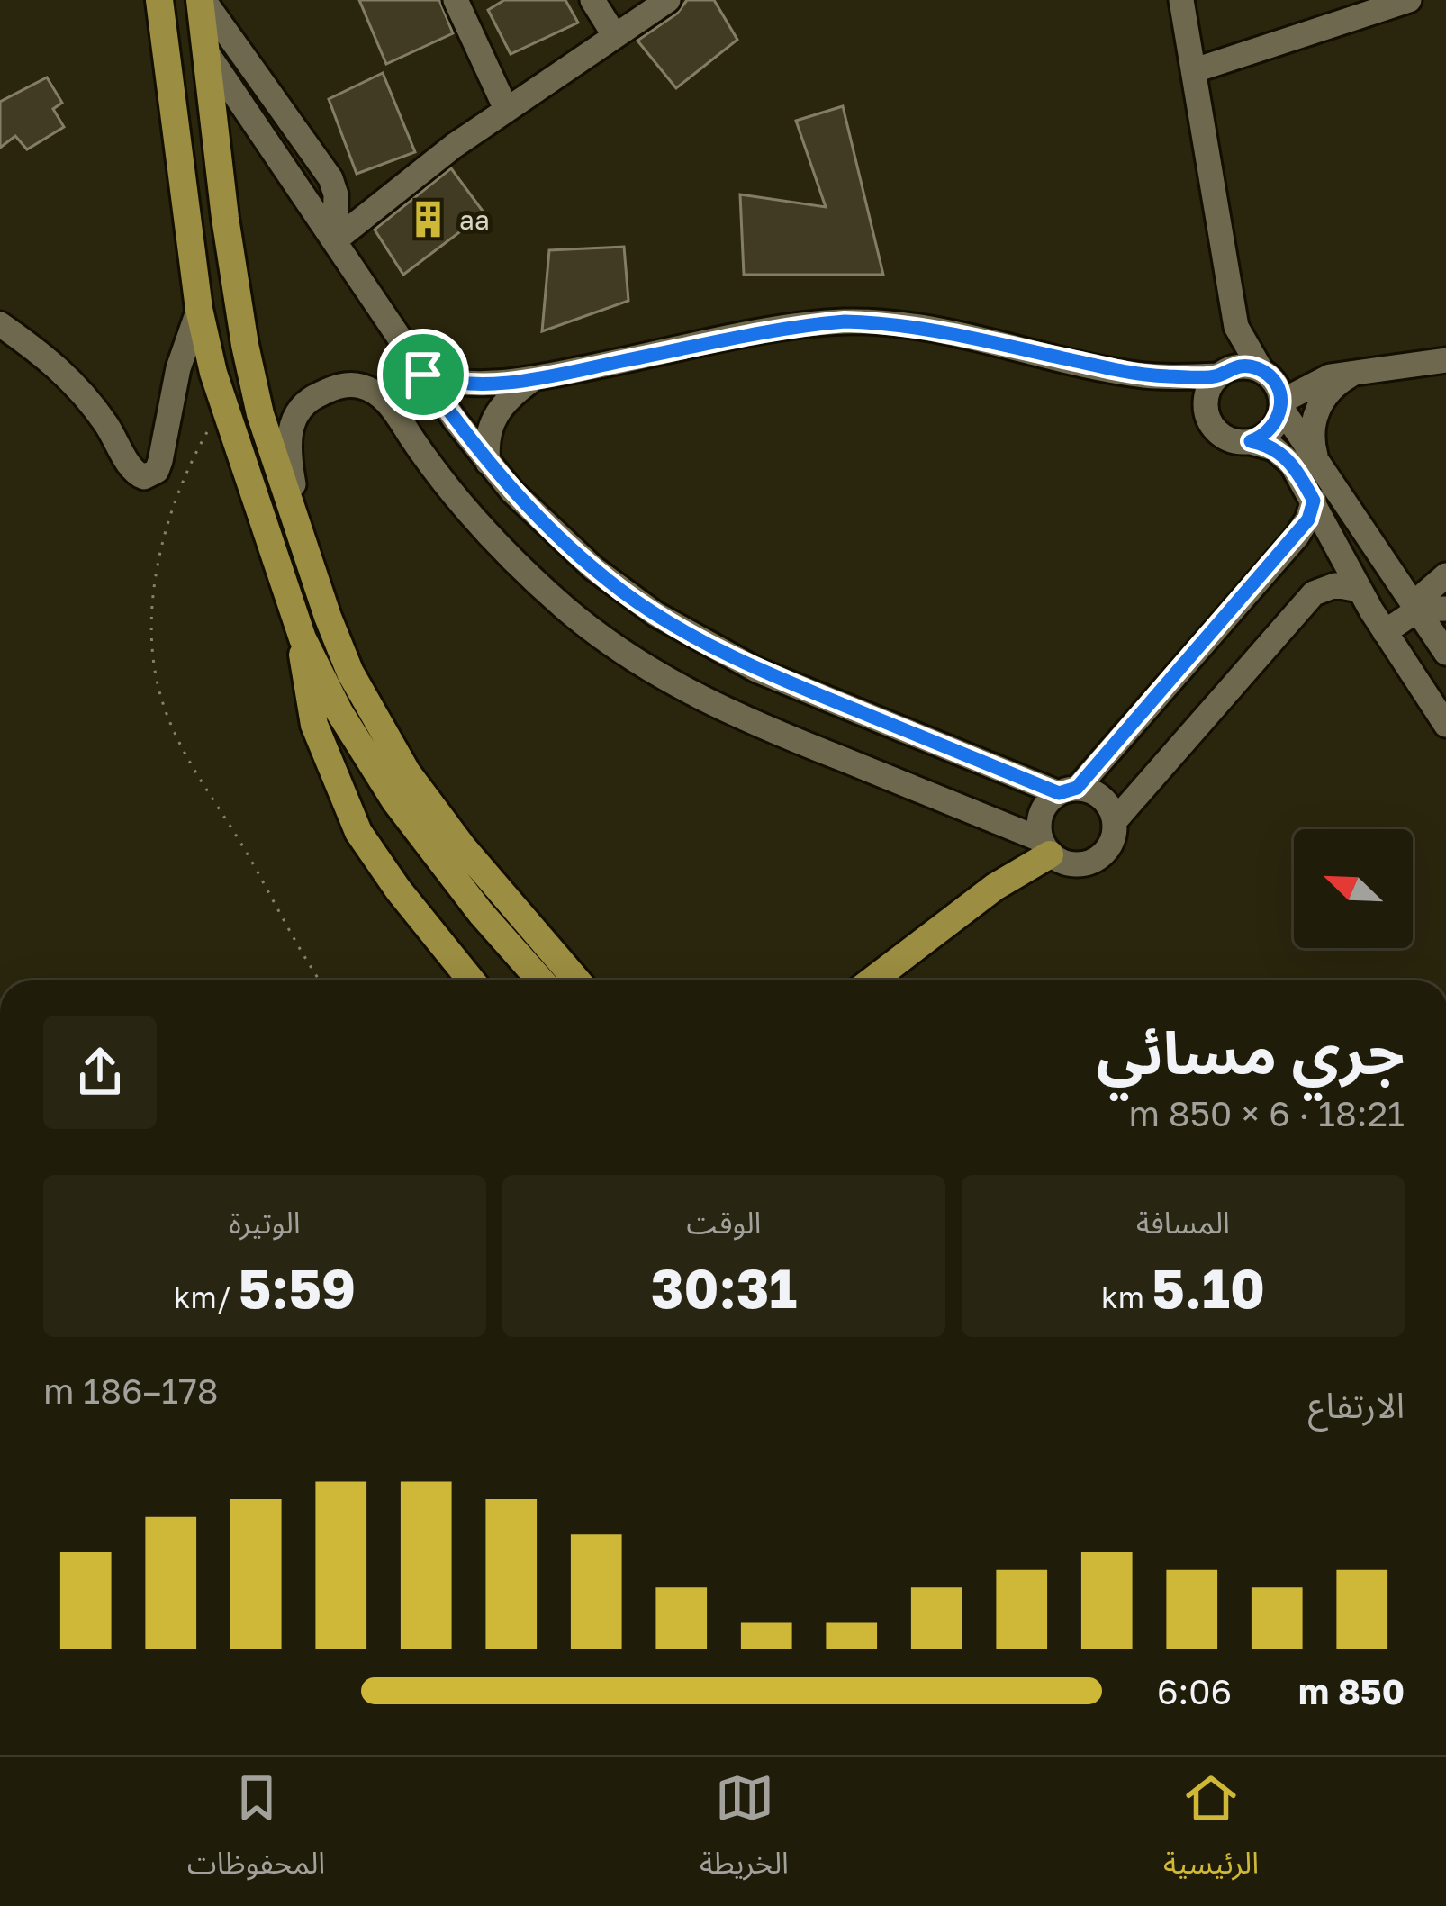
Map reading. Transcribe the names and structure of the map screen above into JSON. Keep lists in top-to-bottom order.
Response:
{
  "places": {
    "building": ["aa"]
  },
  "north": "top left",
  "page": {
    "heading": ["جري مسائي", "18:21 · 6 × 850 m"],
    "stats": [
      ["المسافة", "5.10 km"],
      ["الوقت", "30:31"],
      ["الوتيرة", "5:59 /km"]
    ],
    "chart": ["الارتفاع", "178–186 m"],
    "list": [
      {
        "name": "850 m",
        "note": "6:06"
      }
    ],
    "tabs": ["الرئيسية", "الخريطة", "المحفوظات"]
  }
}
